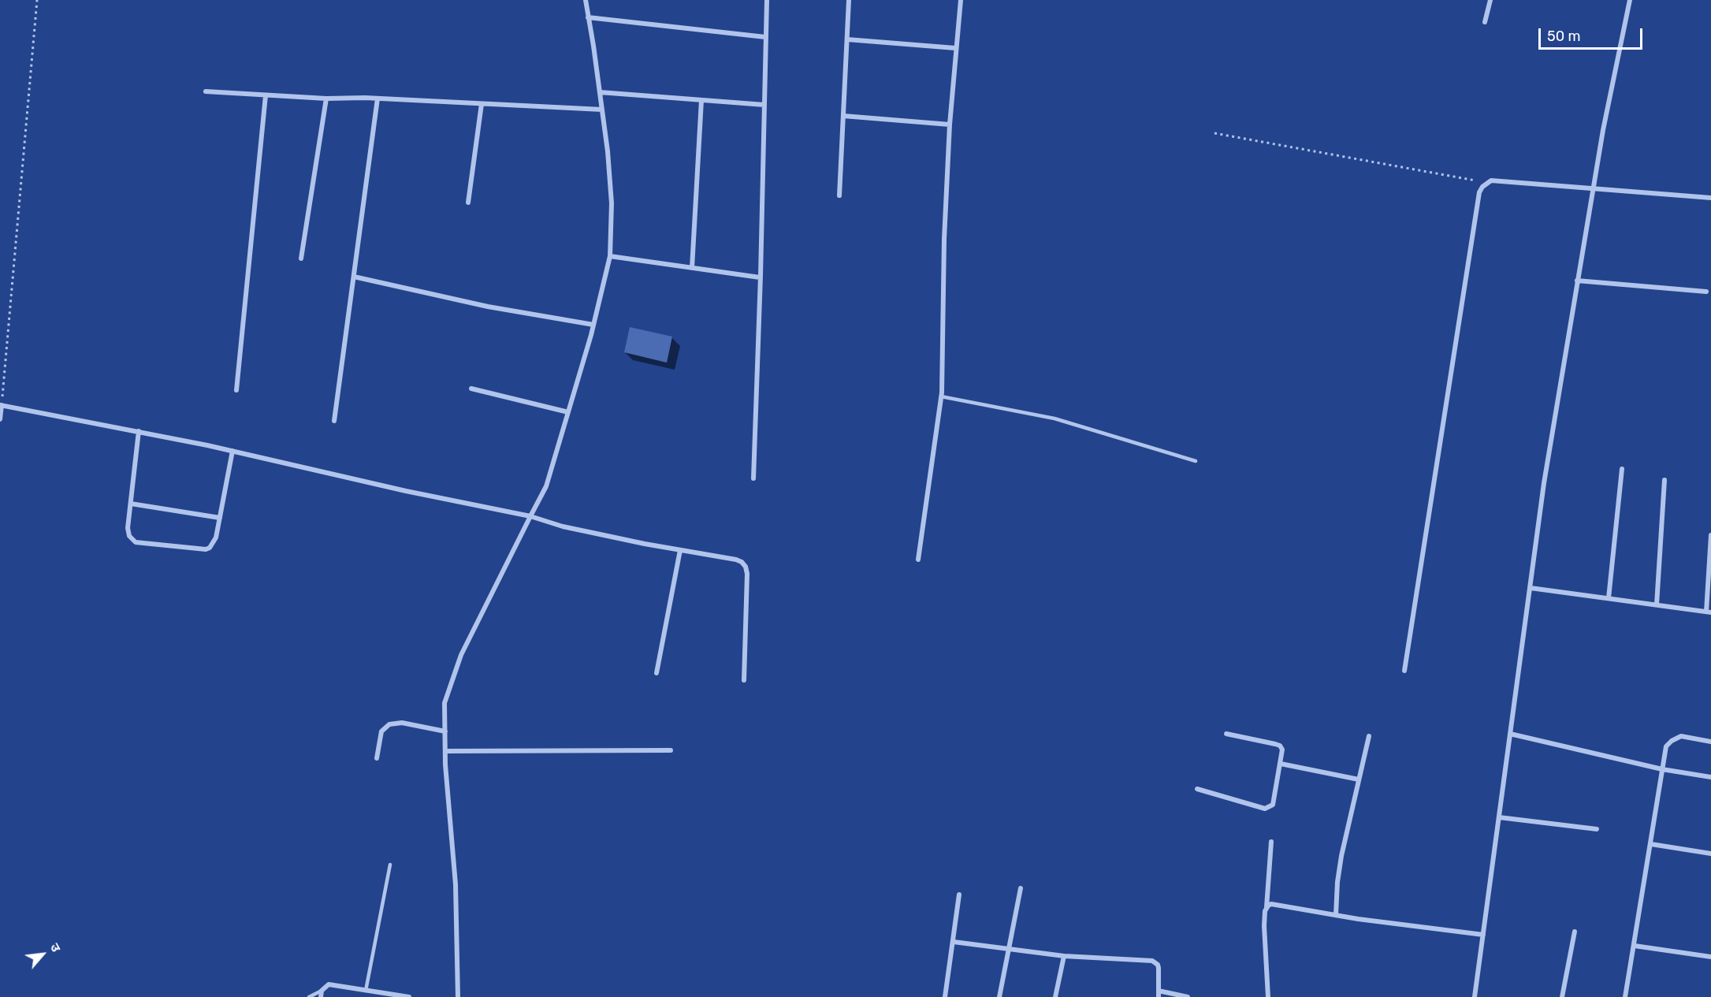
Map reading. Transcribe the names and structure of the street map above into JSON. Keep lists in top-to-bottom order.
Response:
{
  "scale_bar": "50 m",
  "north": "top right"
}
